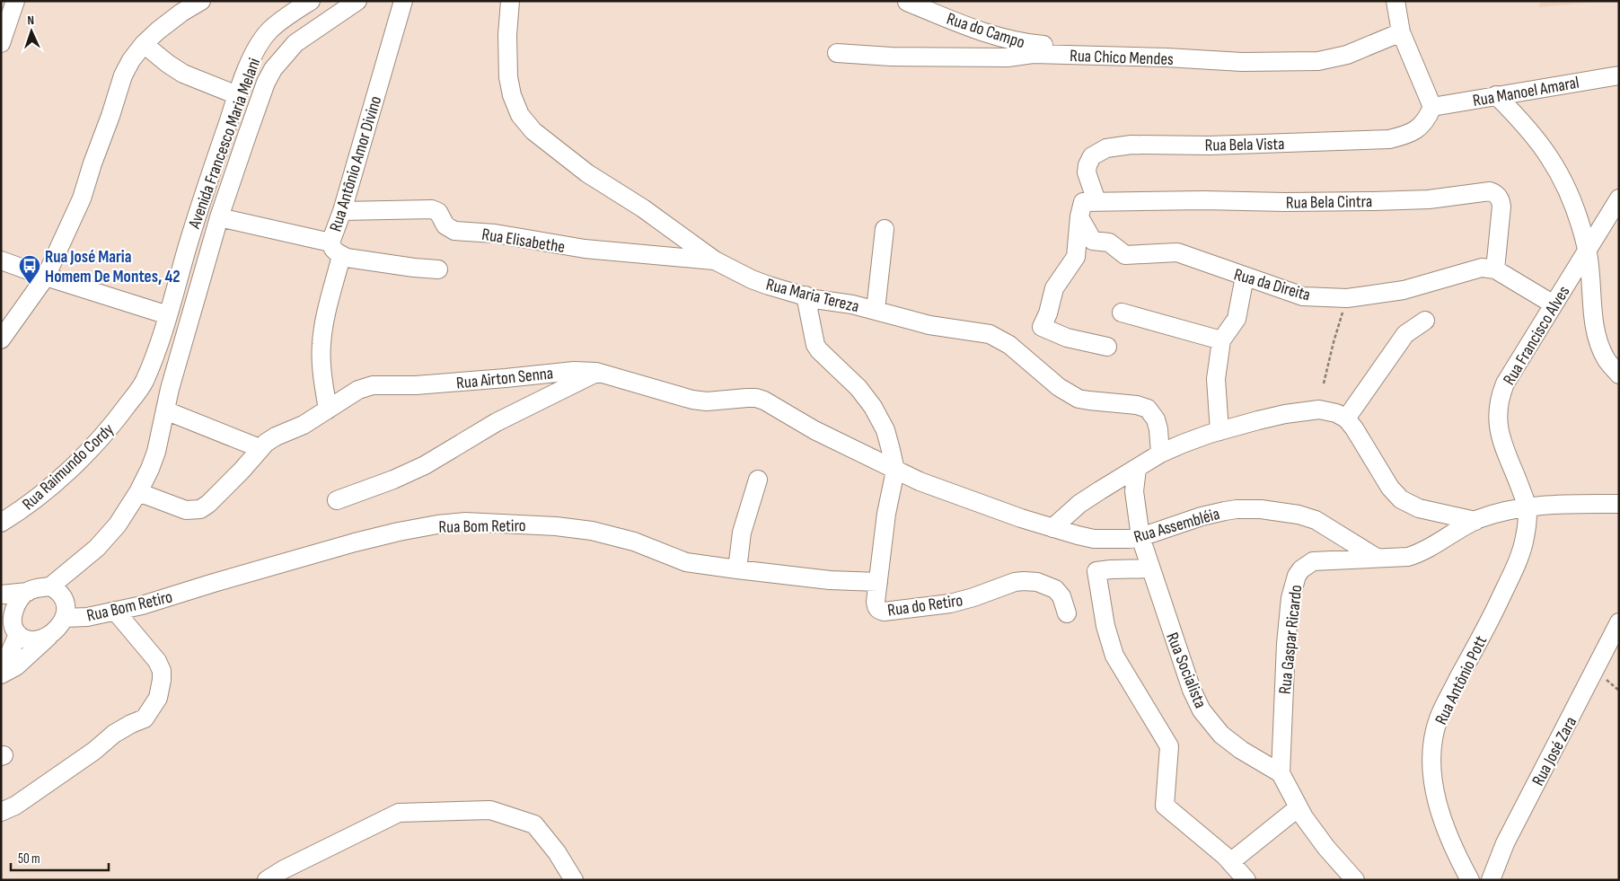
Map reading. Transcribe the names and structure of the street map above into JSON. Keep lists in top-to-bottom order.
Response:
{
  "streets": {
    "street": [
      "Rua do Campo",
      "Rua Chico Mendes",
      "Rua Manoel Amaral",
      "Avenida Francesco Maria Melani",
      "Rua Bela Vista",
      "Rua Antônio Amor Divino",
      "Rua Bela Cintra",
      "Rua Elisabethe",
      "Rua da Direita",
      "Rua Maria Tereza",
      "Rua Francisco Alves",
      "Rua Airton Senna",
      "Rua Raimundo Cordy",
      "Rua Assembléia",
      "Rua Bom Retiro",
      "Rua do Retiro",
      "Rua Gaspar Ricardo",
      "Rua Socialista",
      "Rua Antônio Pott",
      "Rua José Zara"
    ]
  },
  "crossings": [
    ["Rua do Campo", "Rua Chico Mendes"],
    ["Rua Manoel Amaral", "Rua Bela Vista"],
    ["Avenida Francesco Maria Melani", "Rua Antônio Amor Divino"],
    ["Avenida Francesco Maria Melani", "Rua Airton Senna"],
    ["Avenida Francesco Maria Melani", "Rua Raimundo Cordy"],
    ["Avenida Francesco Maria Melani", "Rua Bom Retiro"],
    ["Rua Bela Vista", "Rua Bela Cintra"],
    ["Rua Bela Vista", "Rua da Direita"],
    ["Rua Antônio Amor Divino", "Rua Elisabethe"],
    ["Rua Bela Cintra", "Rua da Direita"],
    ["Rua Elisabethe", "Rua Maria Tereza"],
    ["Rua Francisco Alves", "Rua Gaspar Ricardo"],
    ["Rua Francisco Alves", "Rua Antônio Pott"],
    ["Rua Airton Senna", "Rua Assembléia"],
    ["Rua Airton Senna", "Rua do Retiro"],
    ["Rua Assembléia", "Rua do Retiro"],
    ["Rua Assembléia", "Rua Gaspar Ricardo"],
    ["Rua Assembléia", "Rua Socialista"],
    ["Rua Bom Retiro", "Rua do Retiro"],
    ["Rua Gaspar Ricardo", "Rua Socialista"],
    ["Rua Gaspar Ricardo", "Rua Antônio Pott"]
  ],
  "places": {
    "bus stop": ["Rua José Maria Homem De Montes, 42"]
  },
  "scale_bar": "50 m",
  "north": "top"
}
